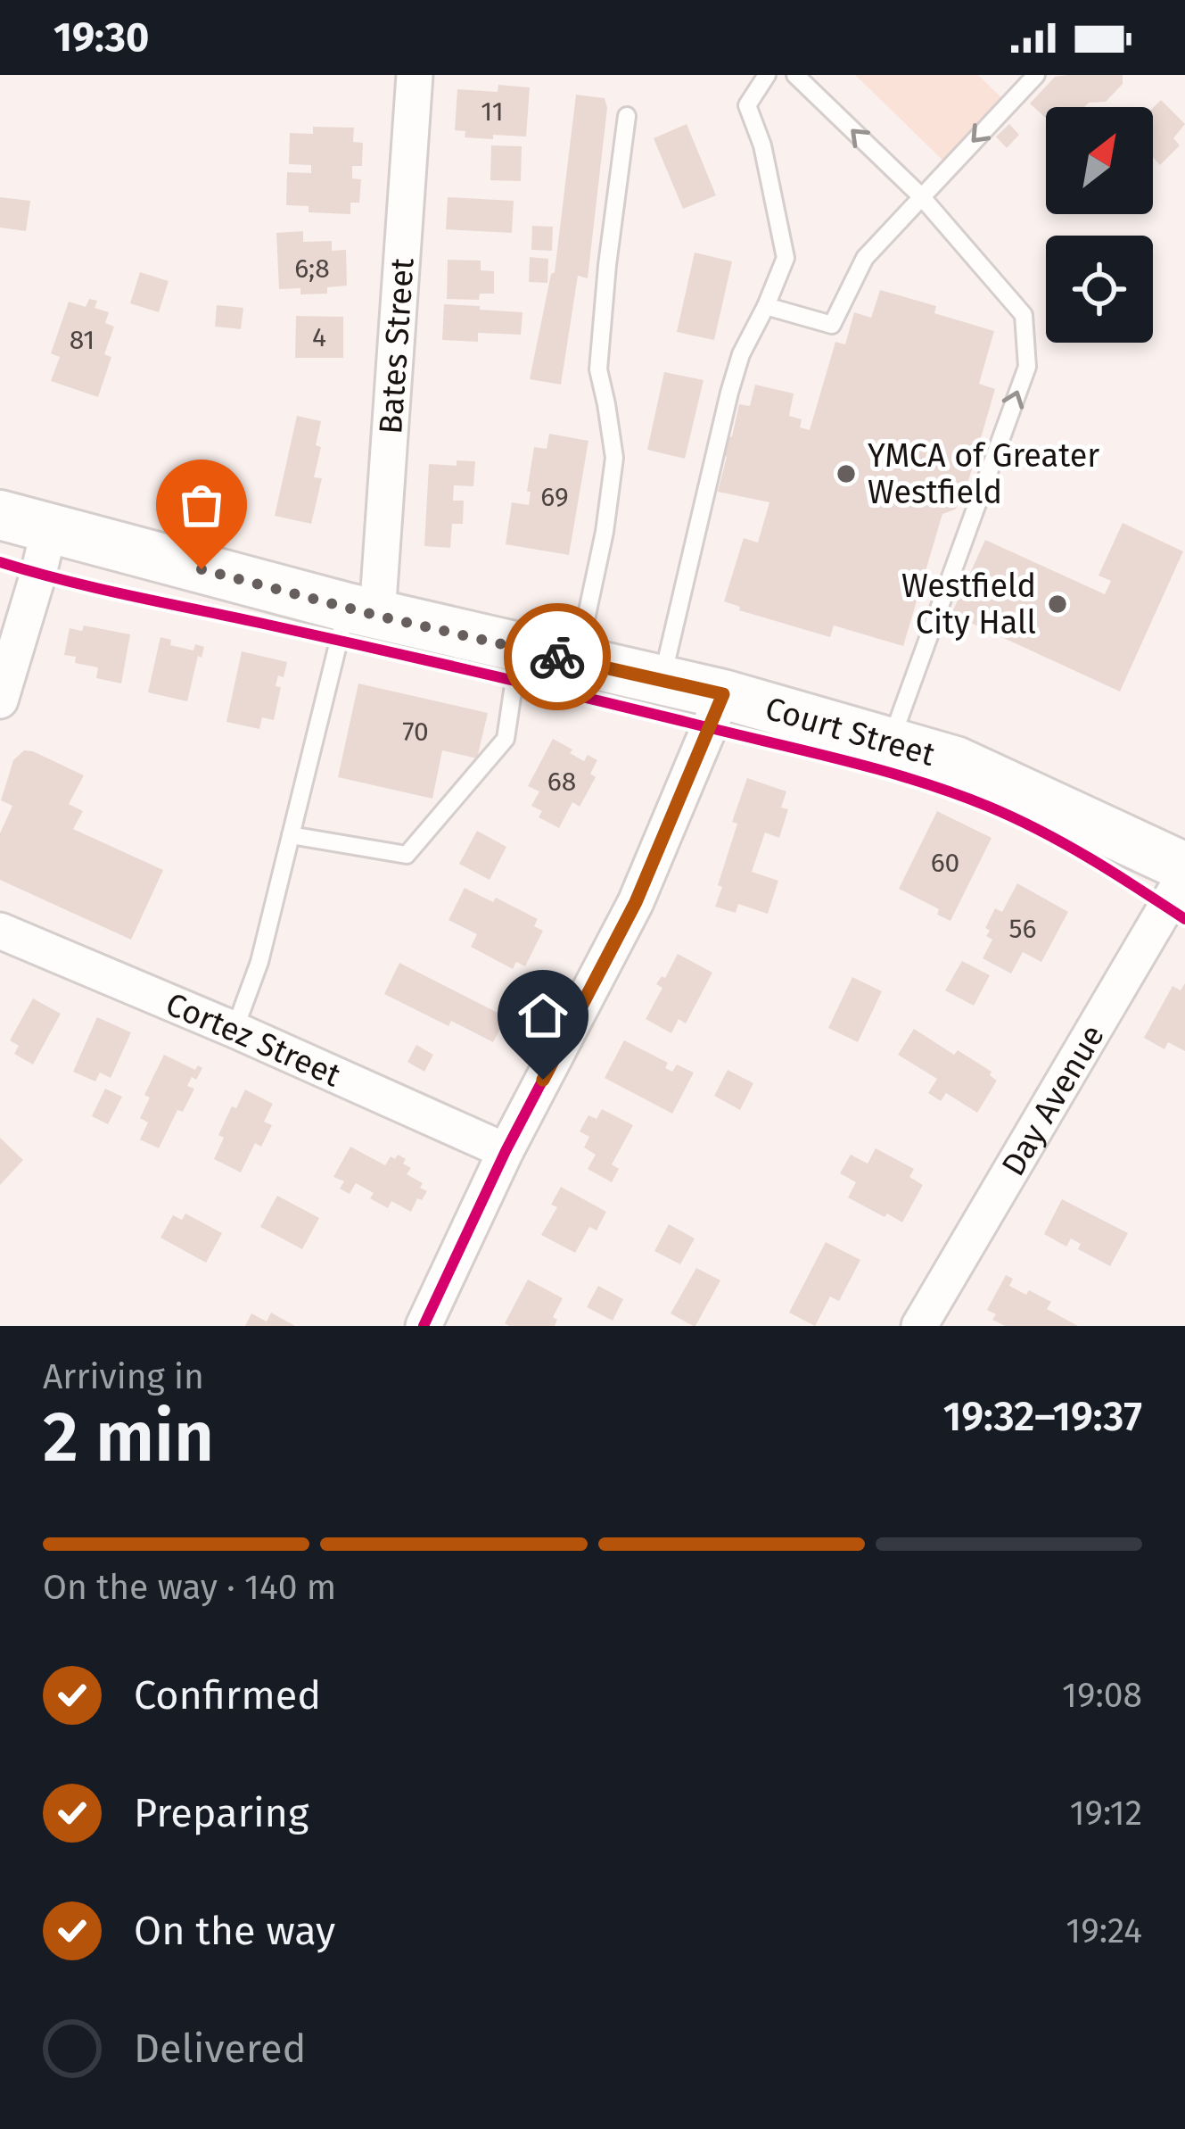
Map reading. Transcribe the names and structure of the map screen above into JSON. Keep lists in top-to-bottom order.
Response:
{
  "streets": {
    "main road": ["Court Street"],
    "street": ["Bates Street", "Cortez Street", "Day Avenue"]
  },
  "crossings": [
    ["Bates Street", "Court Street"],
    ["Court Street", "Day Avenue"]
  ],
  "places": ["YMCA of Greater Westfield", "Westfield City Hall"],
  "house_numbers": [
    "11",
    "6;8",
    "4",
    "81",
    "69",
    "70",
    "68",
    "60",
    "56"
  ],
  "north": "top right",
  "page": {
    "status": "19:30",
    "heading": ["2 min", "Arriving in", "19:32–19:37"],
    "bar": "On the way · 140 m",
    "list": [
      ["Confirmed", "19:08"],
      ["Preparing", "19:12"],
      ["On the way", "19:24"],
      "Delivered"
    ]
  }
}
